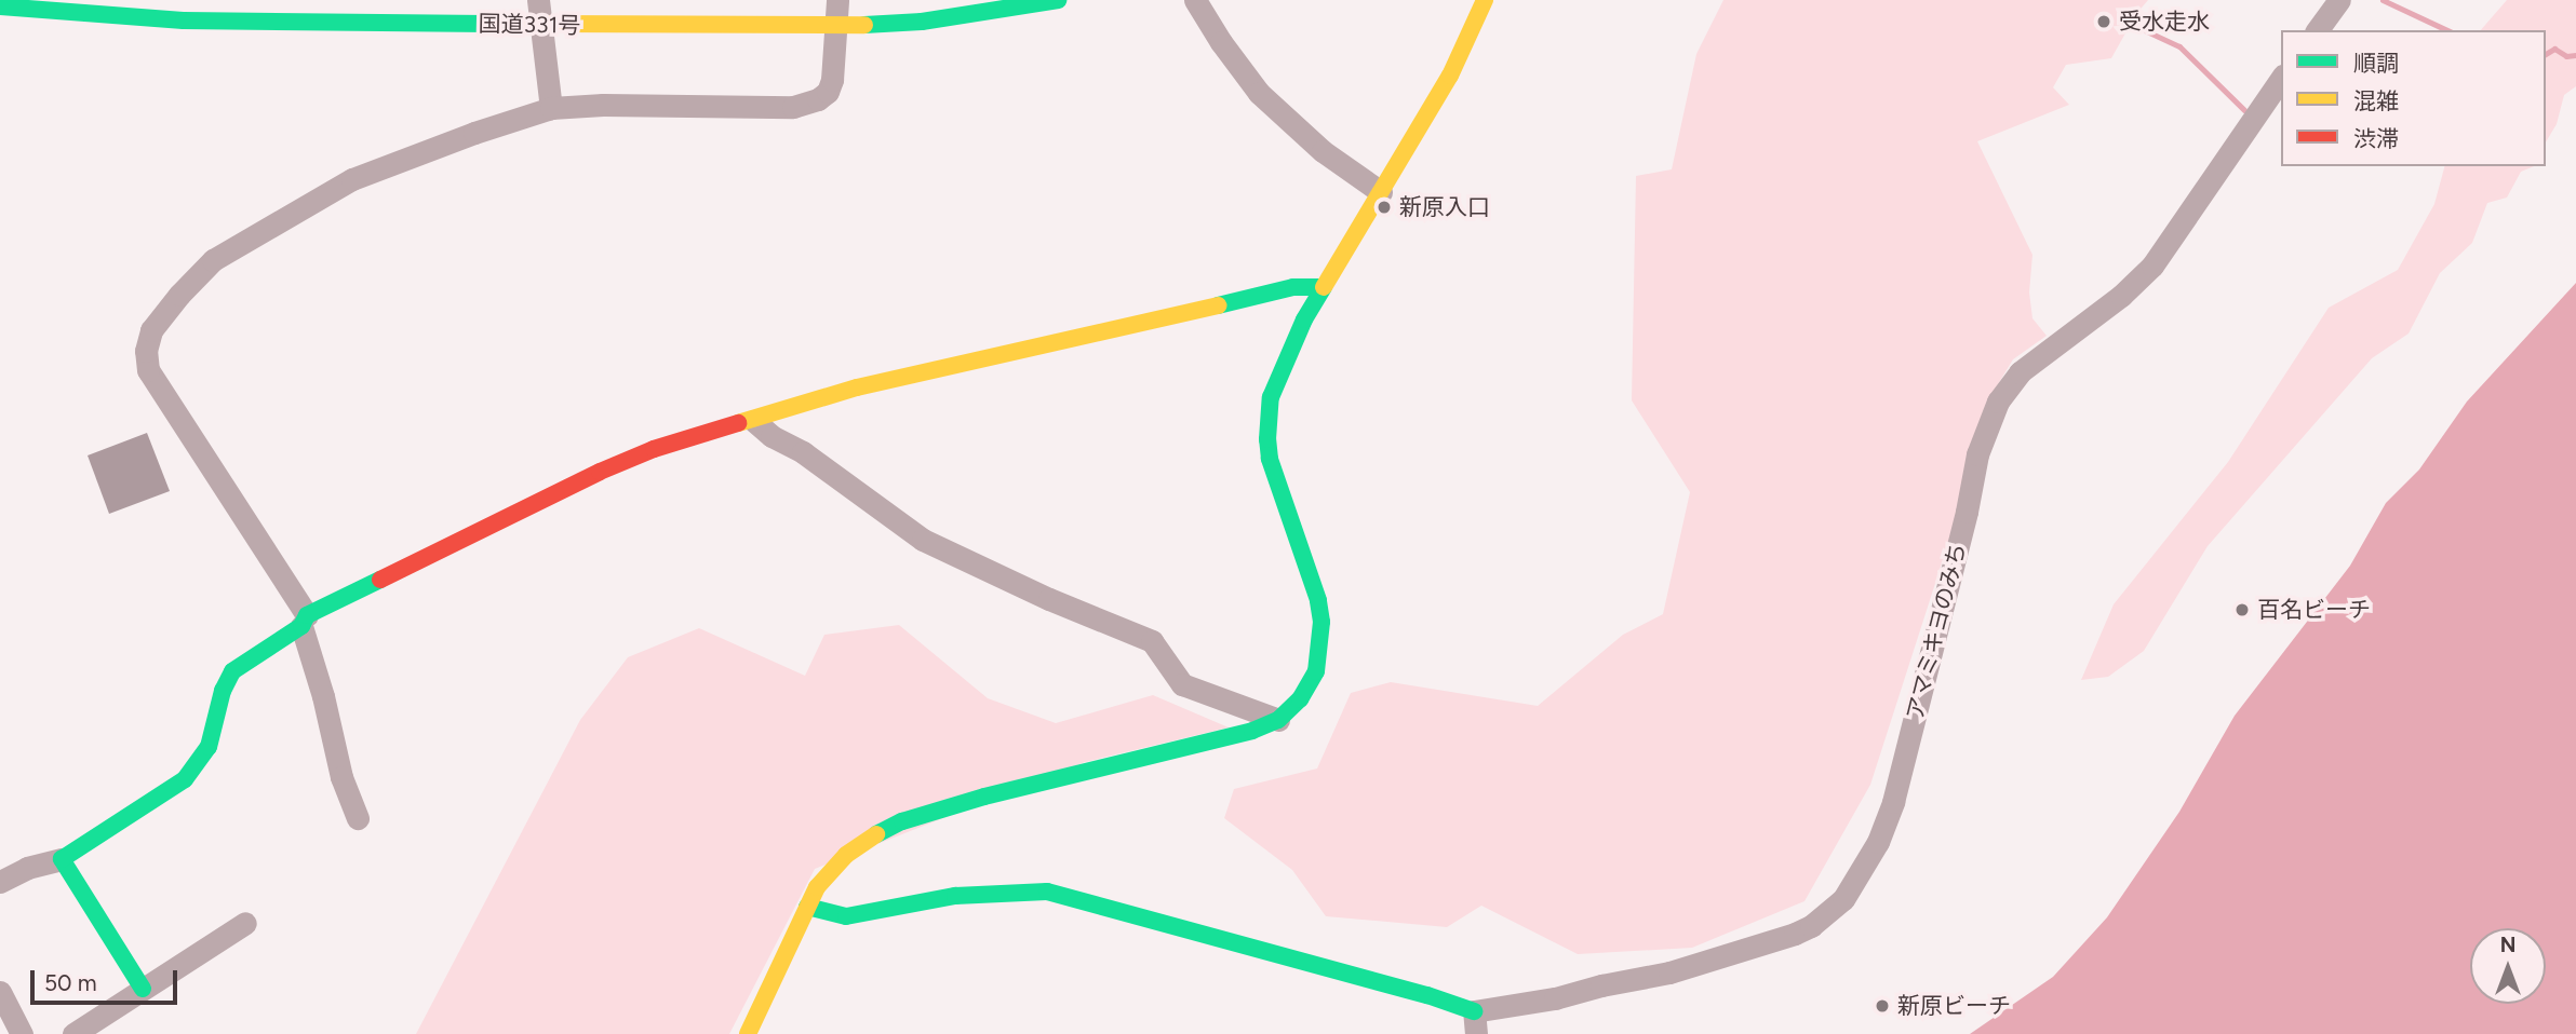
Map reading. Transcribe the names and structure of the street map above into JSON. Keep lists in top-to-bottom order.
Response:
{
  "streets": {
    "main road": ["国道331号"],
    "street": ["アマミキヨのみち"]
  },
  "places": [
    "受水走水",
    "新原入口",
    "百名ビーチ",
    "新原ビーチ"
  ],
  "legend": ["順調", "混雑", "渋滞"],
  "scale_bar": "50 m",
  "north": "top"
}
